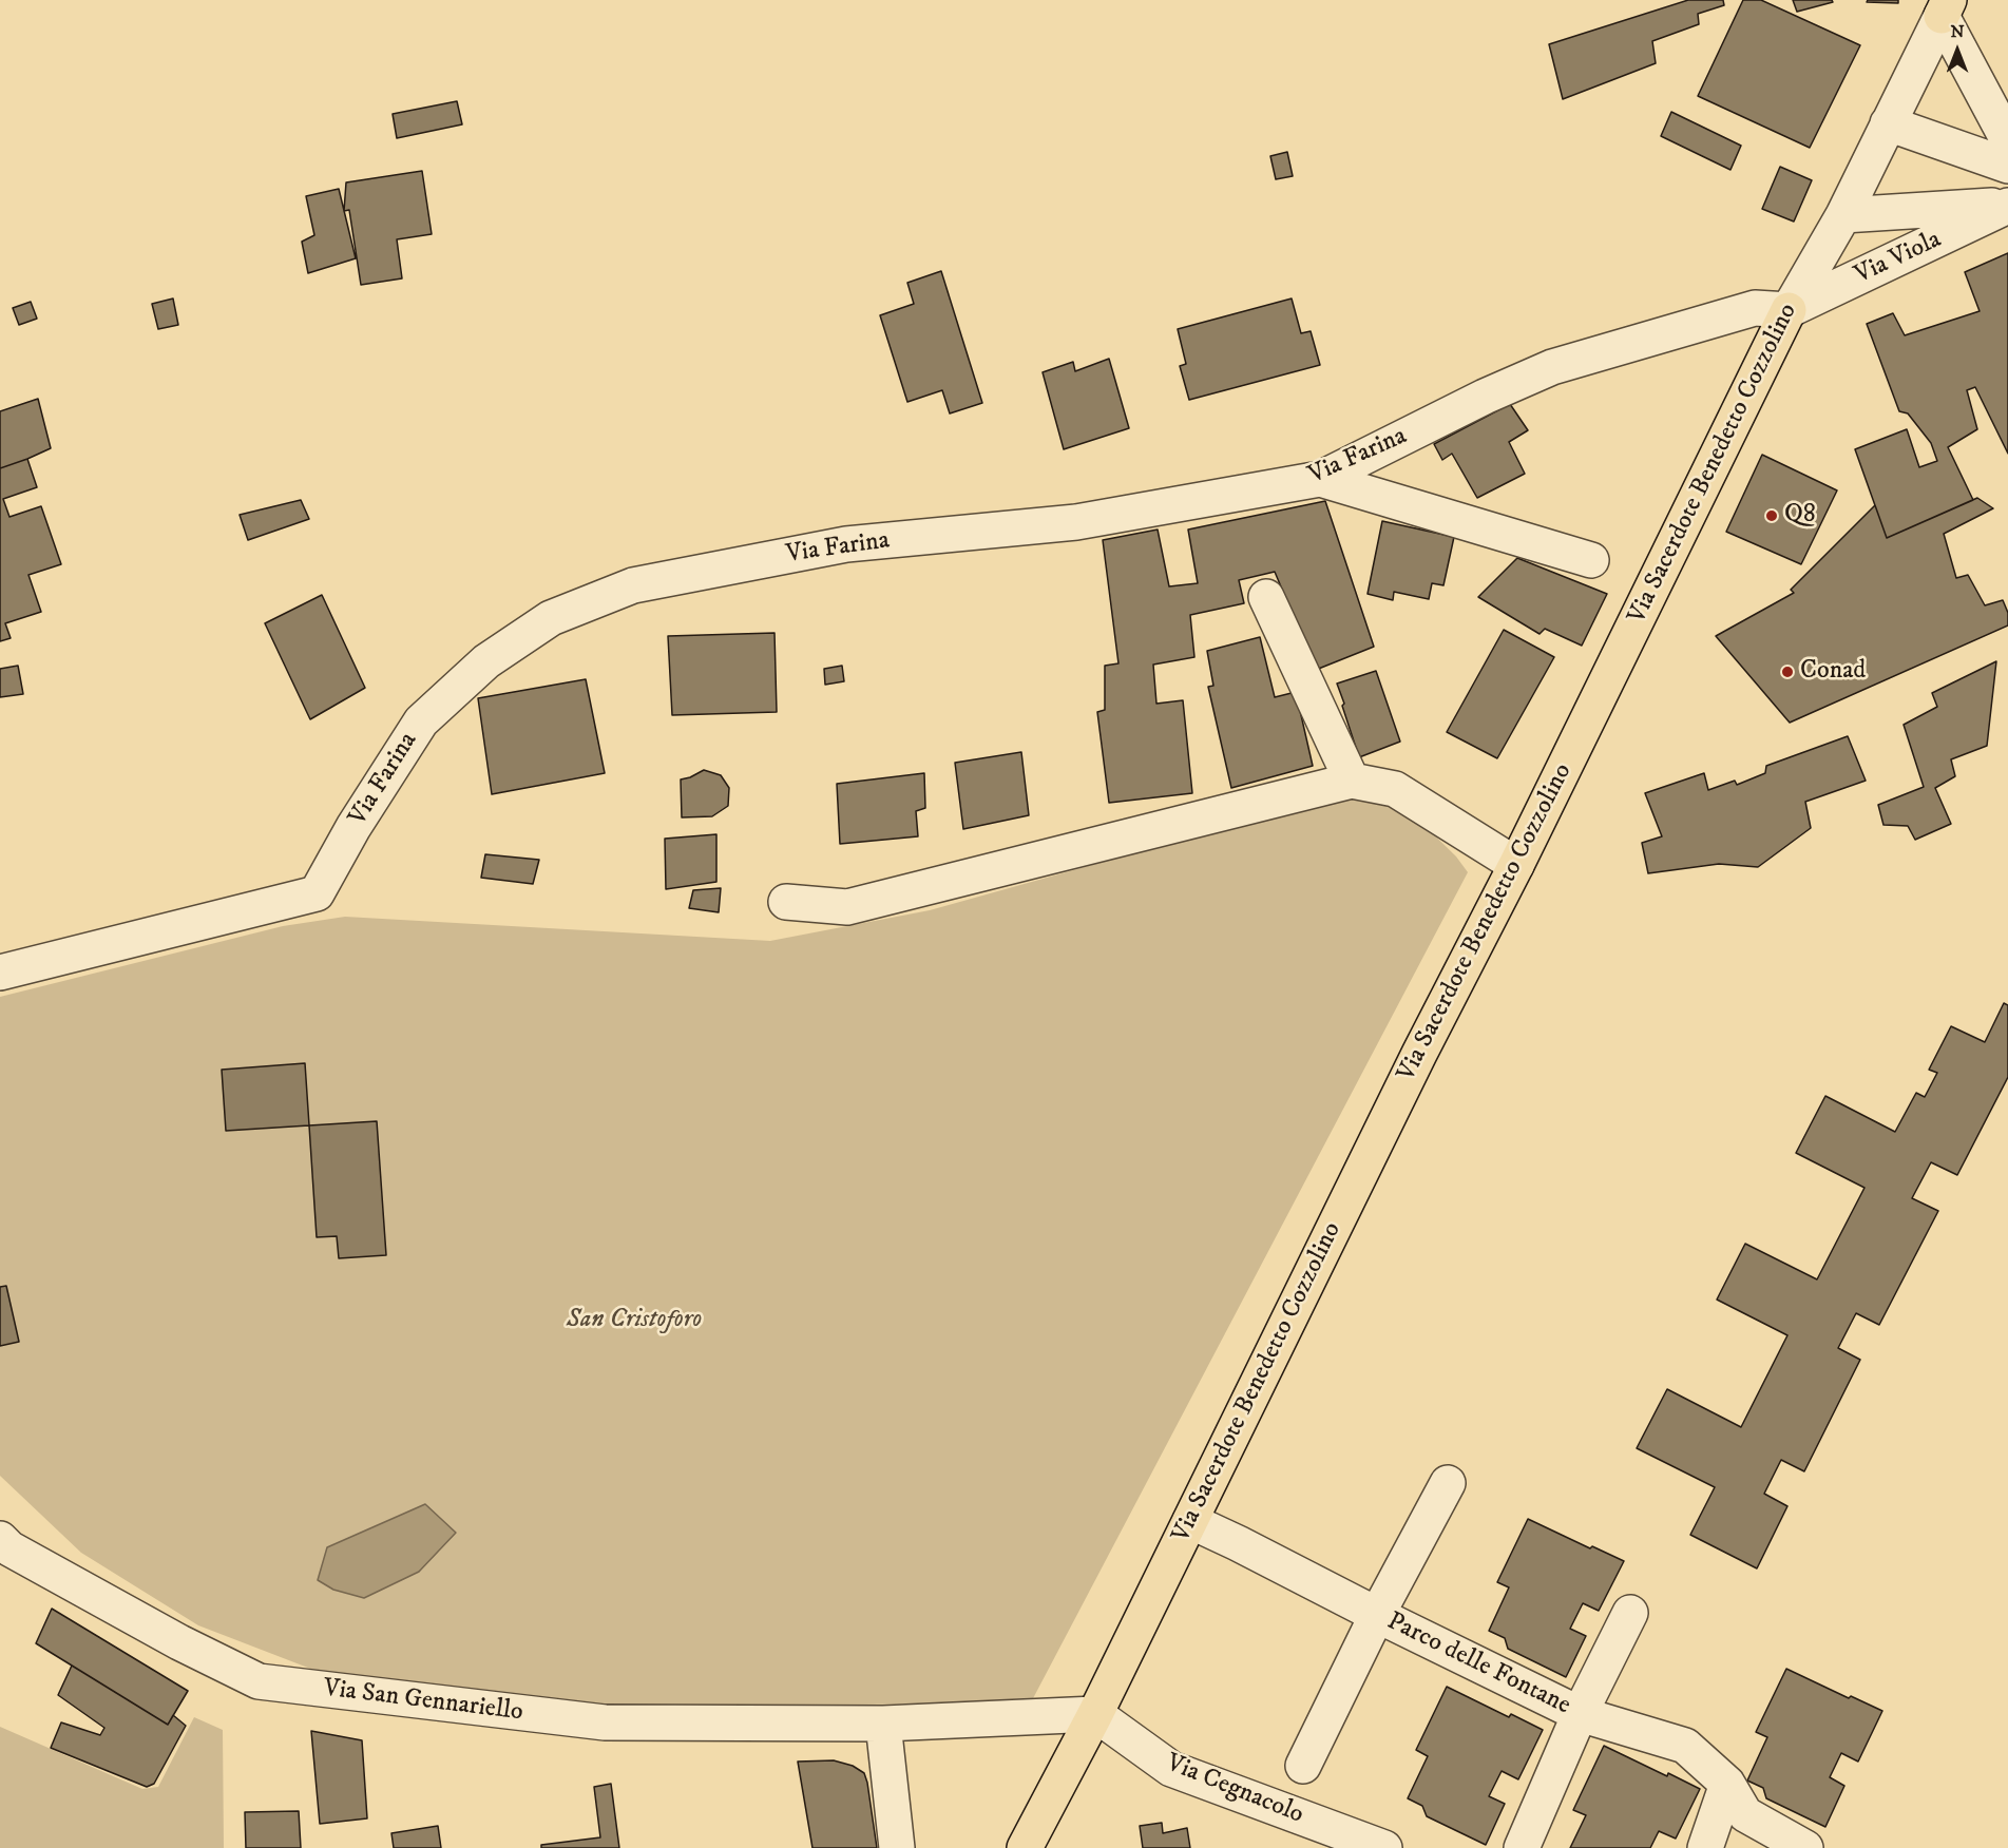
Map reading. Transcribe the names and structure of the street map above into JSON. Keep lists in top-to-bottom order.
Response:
{
  "streets": {
    "main road": ["Via Sacerdote Benedetto Cozzolino"],
    "street": [
      "Via Viola",
      "Via Farina",
      "Parco delle Fontane",
      "Via San Gennariello",
      "Via Cegnacolo"
    ]
  },
  "crossings": [
    ["Via Viola", "Via Farina"],
    ["Via Viola", "Via Sacerdote Benedetto Cozzolino"],
    ["Via Farina", "Via Sacerdote Benedetto Cozzolino"],
    ["Via Sacerdote Benedetto Cozzolino", "Parco delle Fontane"],
    ["Via Sacerdote Benedetto Cozzolino", "Via San Gennariello"],
    ["Via Sacerdote Benedetto Cozzolino", "Via Cegnacolo"],
    ["Via San Gennariello", "Via Cegnacolo"]
  ],
  "parks": ["San Cristoforo"],
  "places": ["Q8", "Conad"],
  "north": "top"
}
